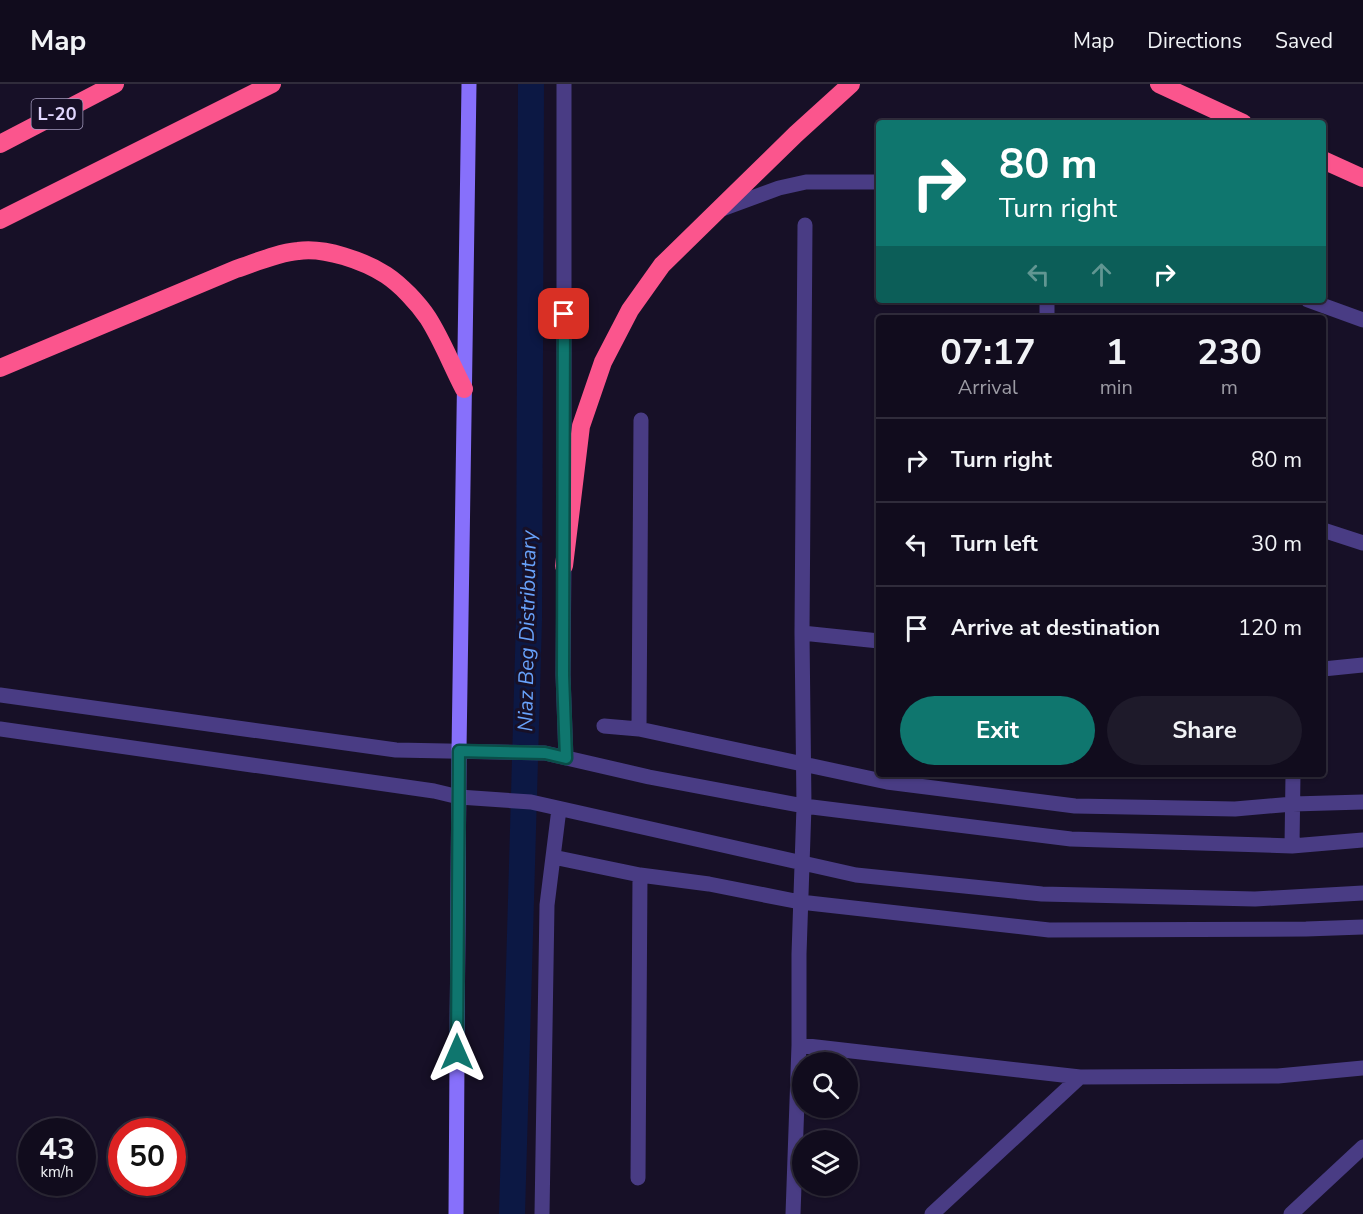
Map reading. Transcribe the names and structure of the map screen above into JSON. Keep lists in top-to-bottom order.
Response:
{
  "streets": {
    "highway": ["L-20"]
  },
  "water": ["Niaz Beg Distributary"],
  "page": {
    "header": "Map",
    "nav": ["Map", "Directions", "Saved"],
    "turn": ["80 m", "Turn right"],
    "eta": [
      "07:17",
      "Arrival",
      "1",
      "min",
      "230",
      "m"
    ],
    "list": [
      {
        "name": "Turn right",
        "value": "80 m"
      },
      {
        "name": "Turn left",
        "value": "30 m"
      },
      {
        "name": "Arrive at destination",
        "value": "120 m"
      }
    ],
    "buttons": ["Exit", "Share"],
    "speed": "43 km/h",
    "limit": "50"
  }
}
